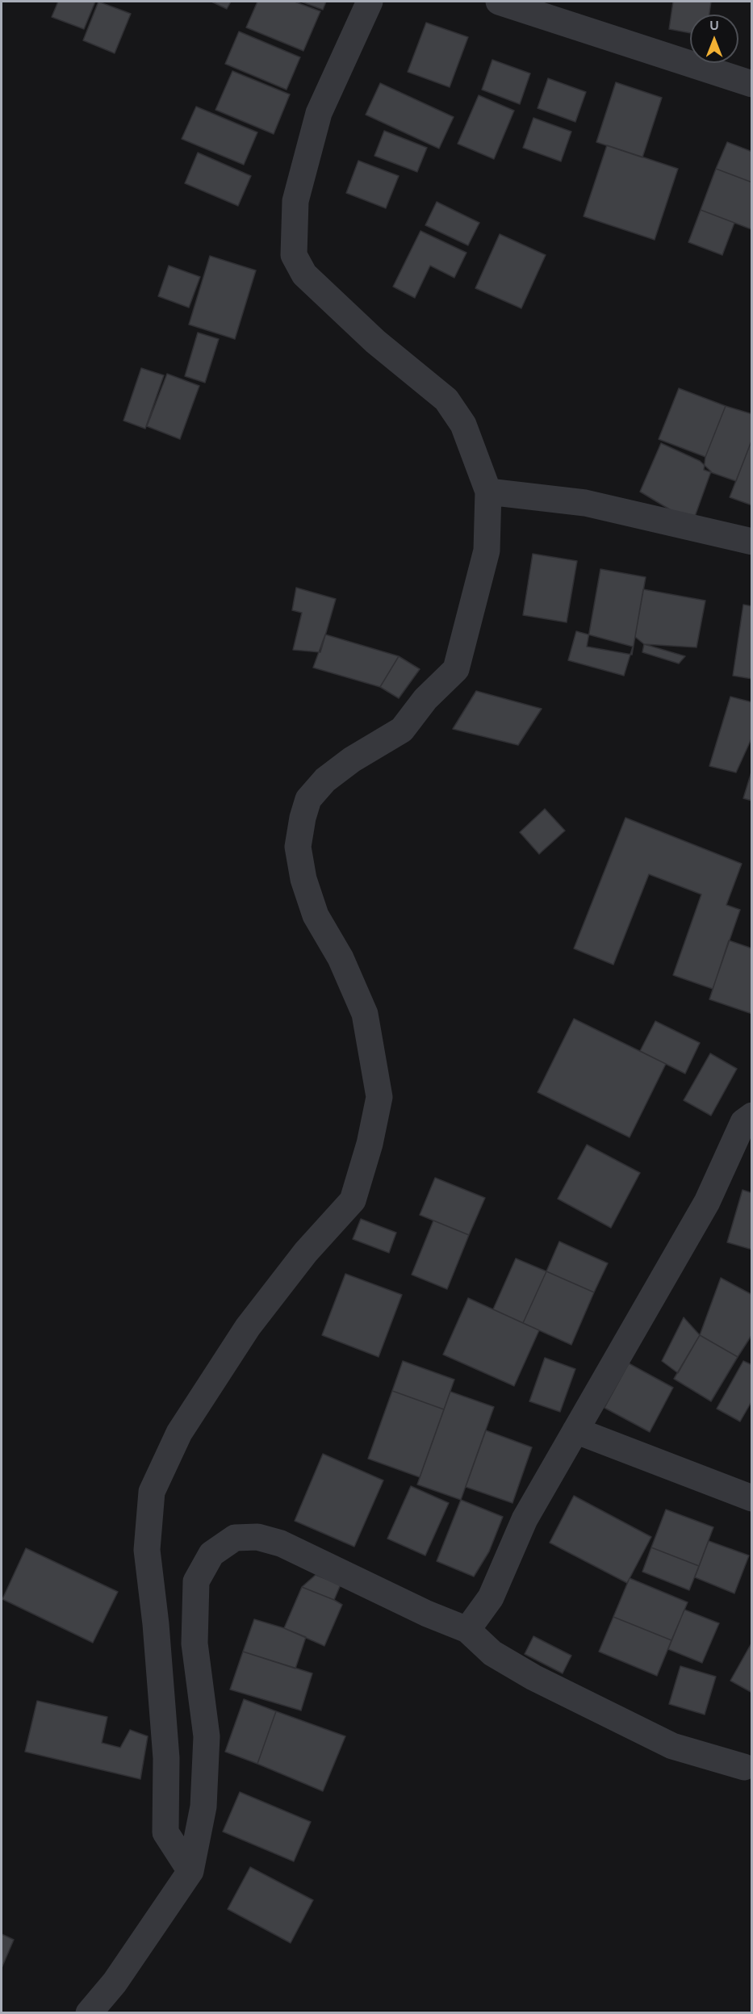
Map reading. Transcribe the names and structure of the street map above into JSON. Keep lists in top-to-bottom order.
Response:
{
  "north": "top"
}
